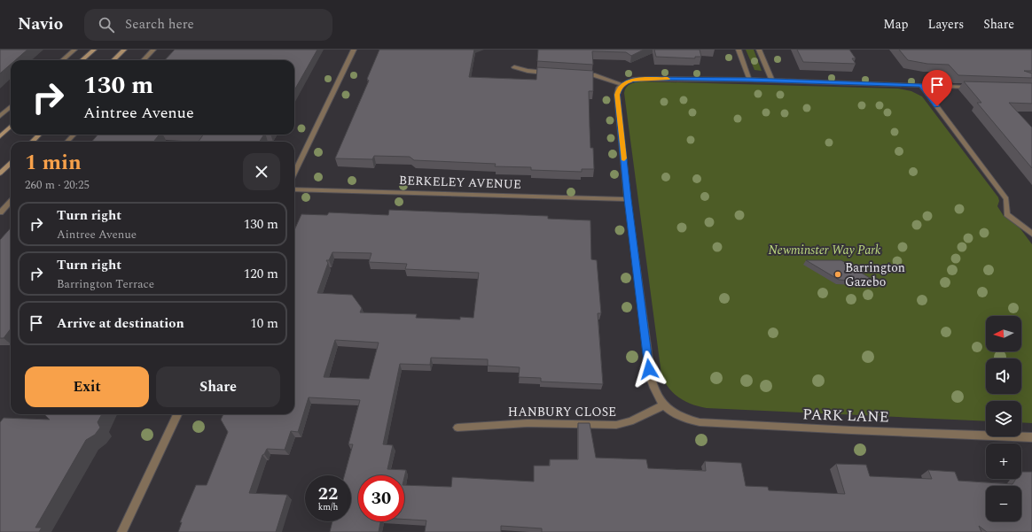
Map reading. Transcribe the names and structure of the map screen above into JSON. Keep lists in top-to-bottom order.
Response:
{
  "streets": {
    "street": ["BERKELEY AVENUE", "HANBURY CLOSE", "PARK LANE"]
  },
  "crossings": [
    ["HANBURY CLOSE", "PARK LANE"]
  ],
  "parks": ["Newminster Way Park"],
  "places": ["Barrington Gazebo"],
  "north": "left",
  "page": {
    "header": "Navio",
    "search": "Search here",
    "nav": ["Map", "Layers", "Share"],
    "turn": ["130 m", "Aintree Avenue"],
    "heading": ["1 min", "260 m · 20:25"],
    "list": [
      {
        "name": "Turn right",
        "note": "Aintree Avenue",
        "value": "130 m"
      },
      {
        "name": "Turn right",
        "note": "Barrington Terrace",
        "value": "120 m"
      },
      {
        "name": "Arrive at destination",
        "value": "10 m"
      }
    ],
    "map_buttons": ["+", "−"],
    "buttons": ["Exit", "Share"],
    "speed": "22 km/h",
    "limit": "30"
  }
}
